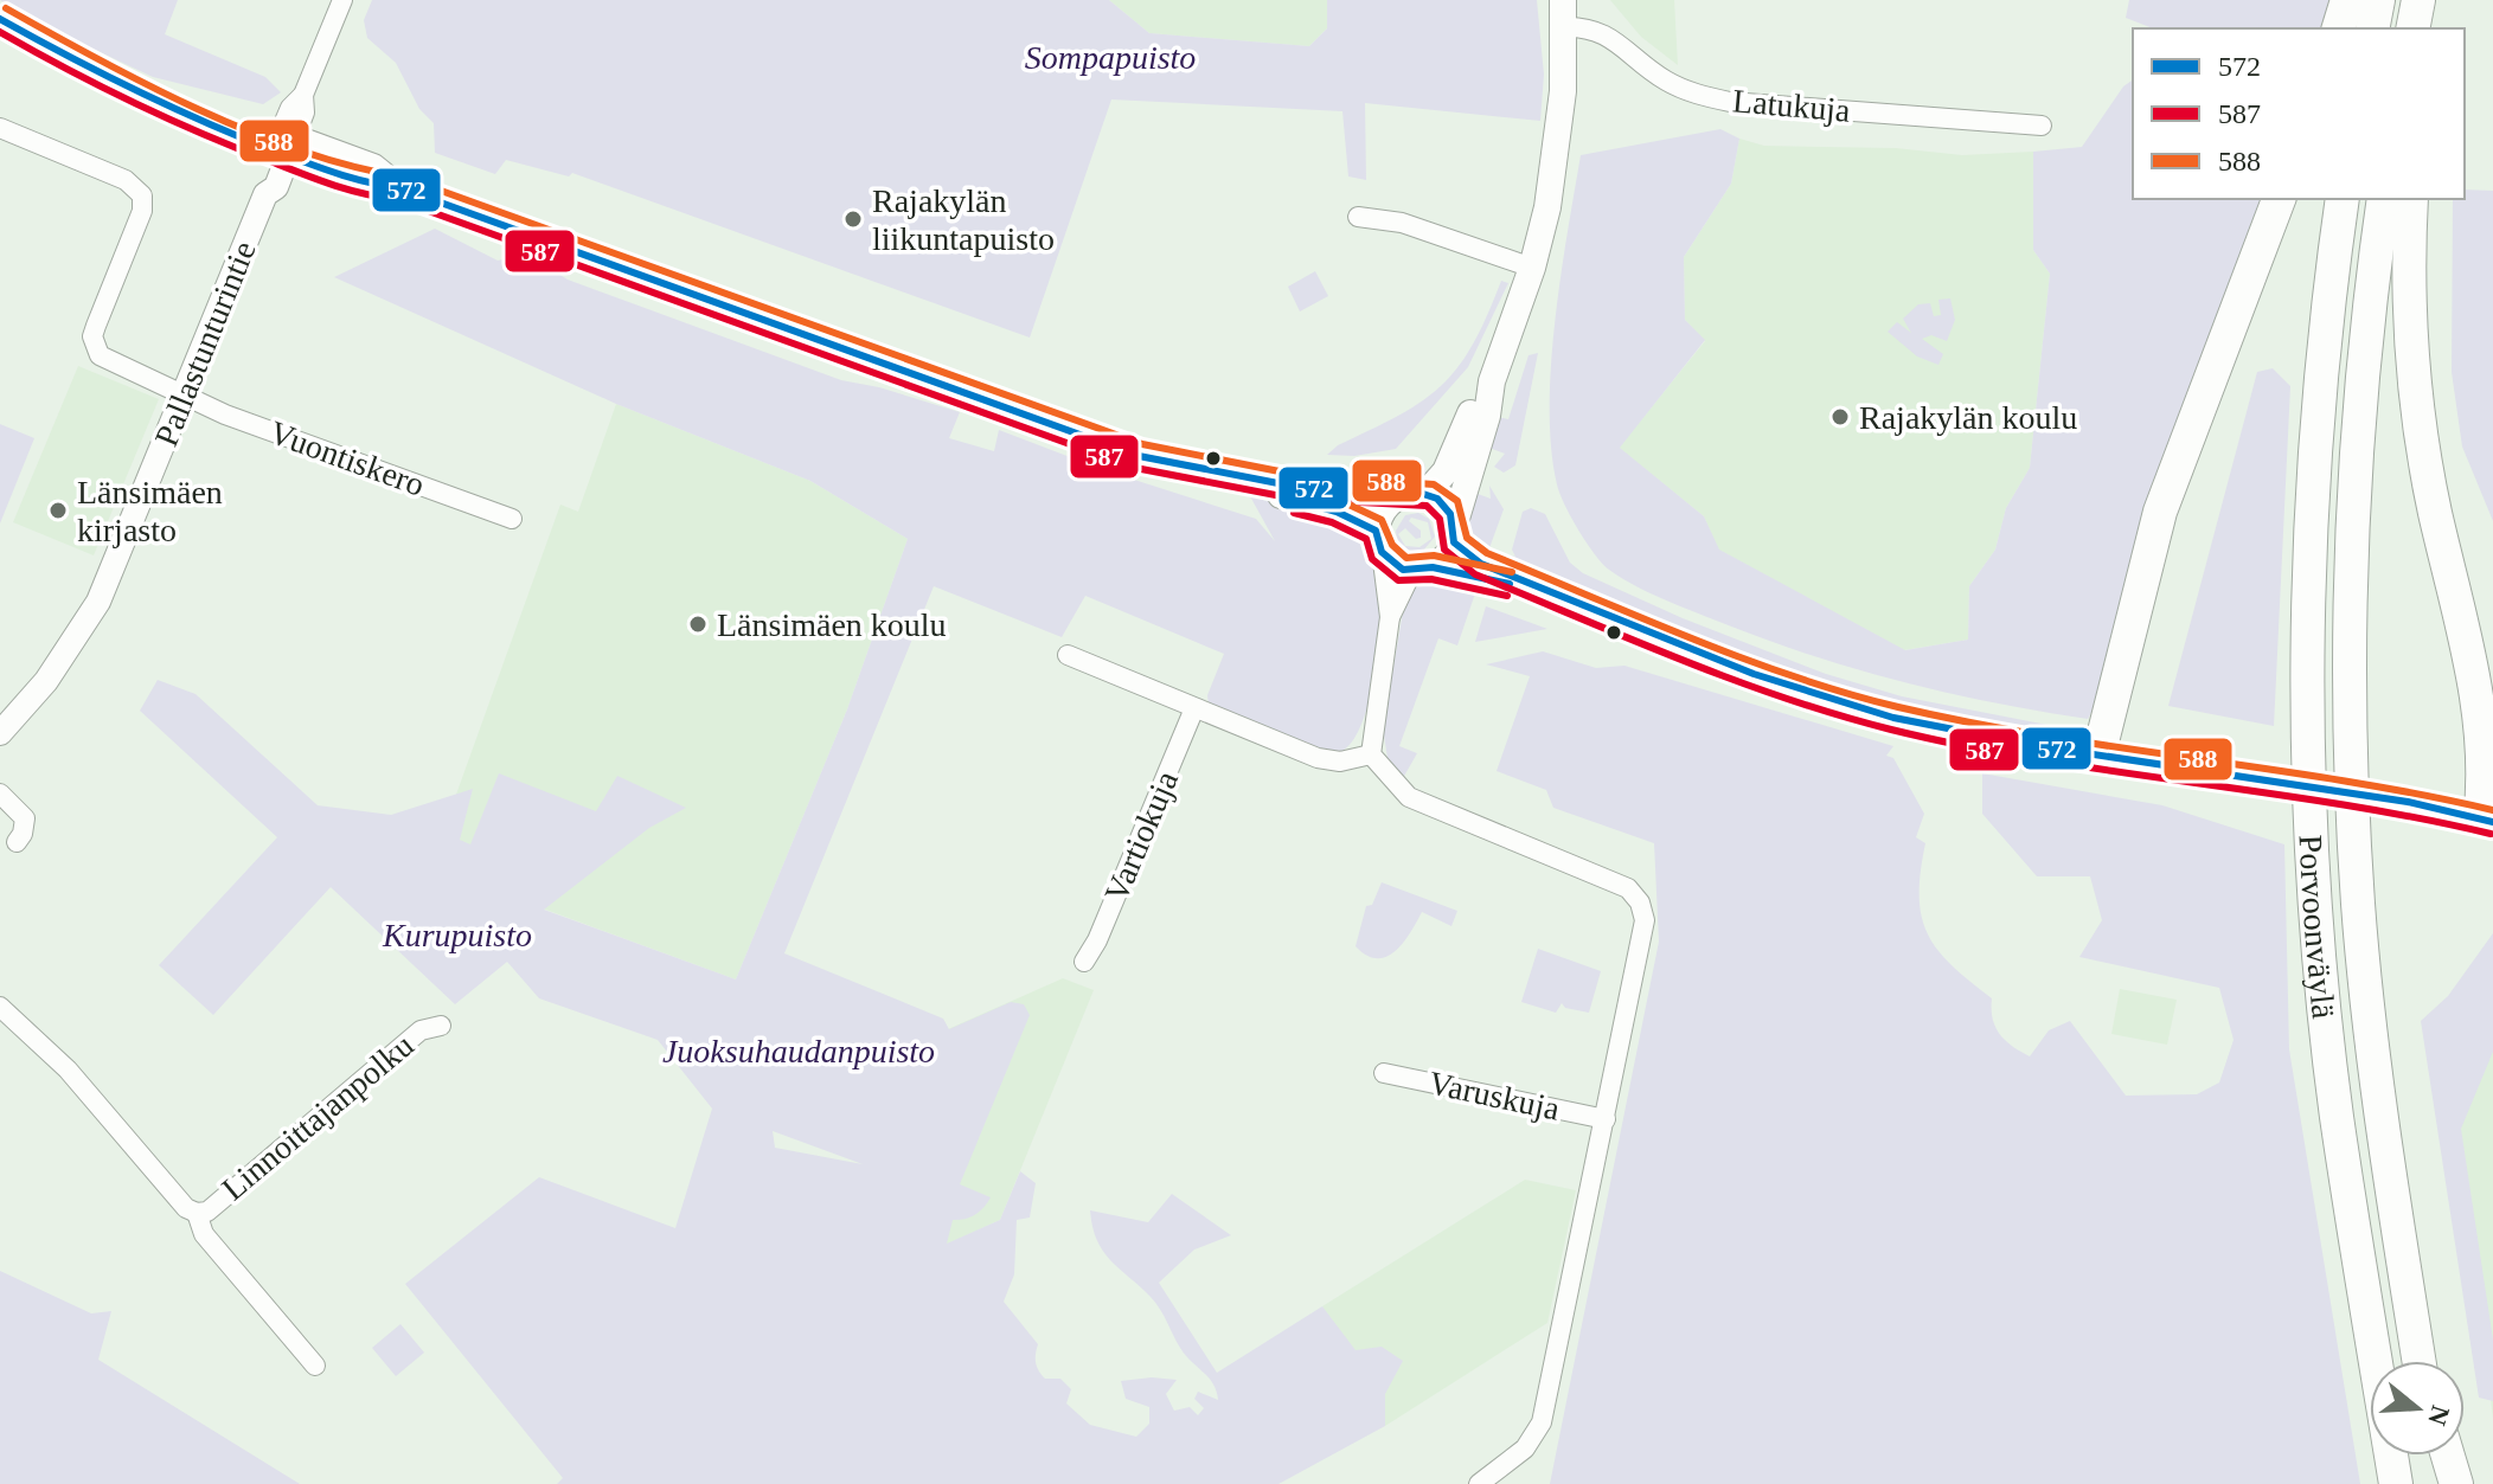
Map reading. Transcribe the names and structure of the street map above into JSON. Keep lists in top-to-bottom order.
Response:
{
  "streets": {
    "highway": ["Porvoonväylä"],
    "street": [
      "Latukuja",
      "Pallastunturintie",
      "Vuontiskero",
      "Vartiokuja",
      "Varuskuja",
      "Linnoittajanpolku"
    ]
  },
  "crossings": [
    ["Pallastunturintie", "Vuontiskero"]
  ],
  "parks": ["Sompapuisto", "Kurupuisto", "Juoksuhaudanpuisto"],
  "places": [
    "Rajakylän liikuntapuisto",
    "Rajakylän koulu",
    "Länsimäen kirjasto",
    "Länsimäen koulu"
  ],
  "lines": ["transit line 588", "transit line 572", "transit line 587"],
  "legend": ["572", "587", "588"],
  "north": "right"
}
